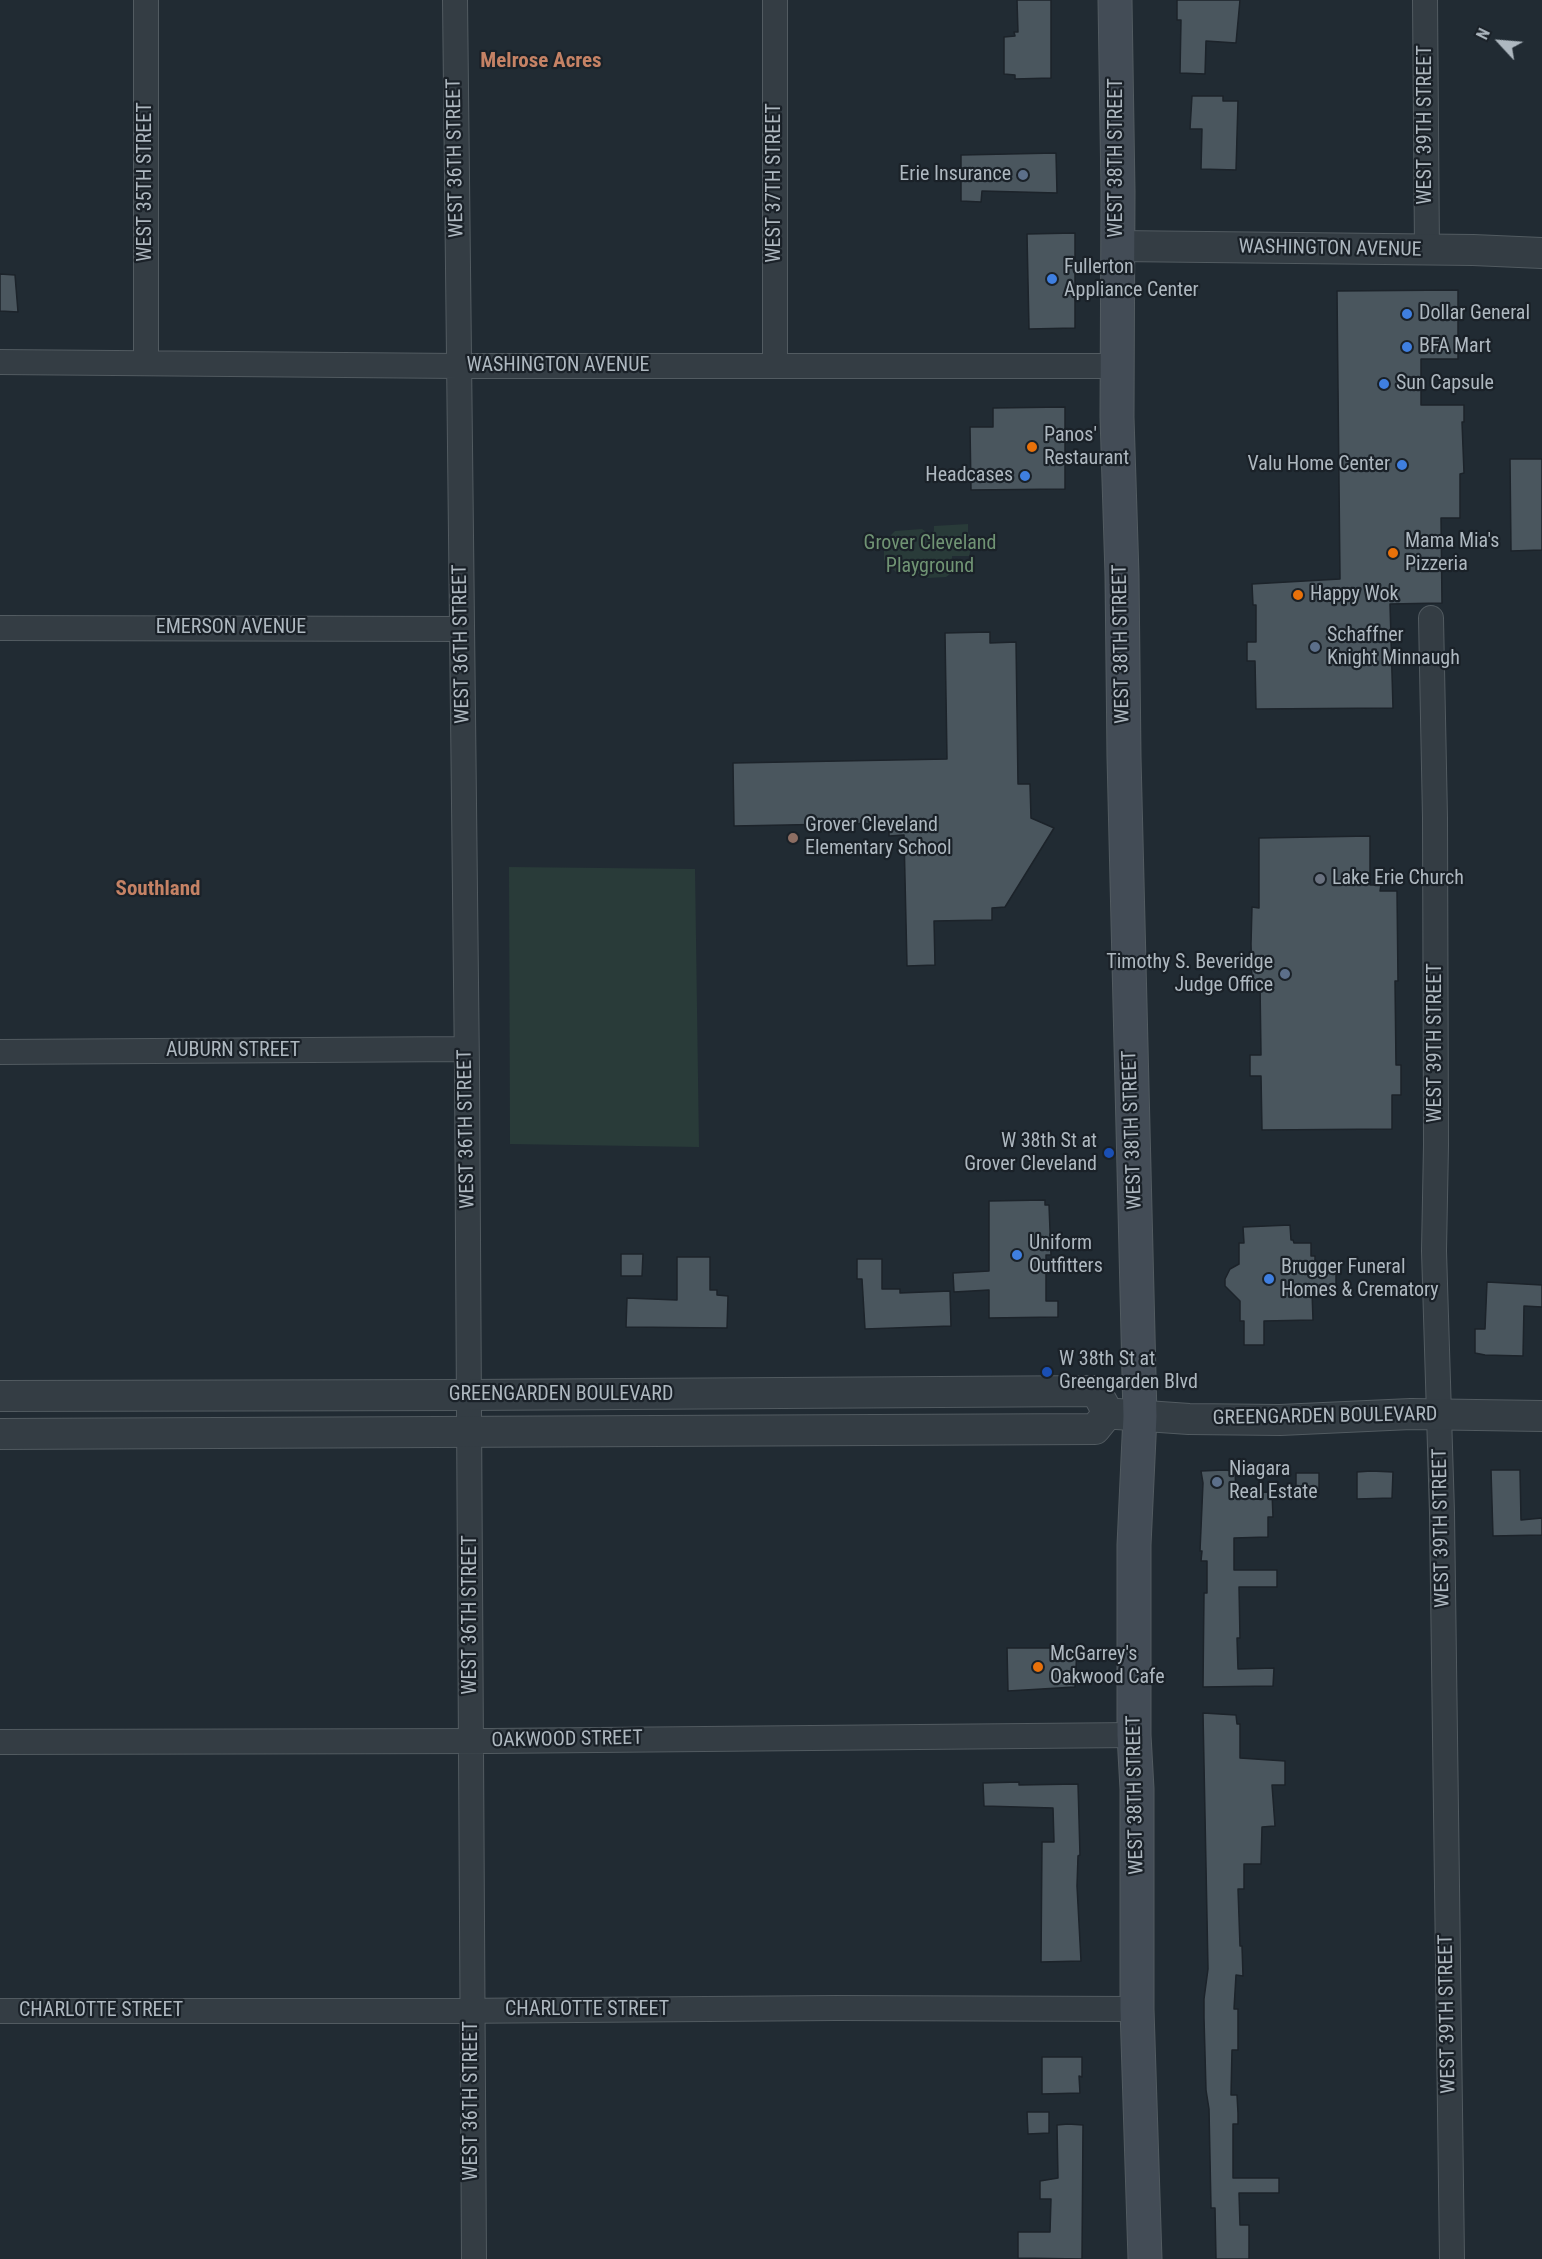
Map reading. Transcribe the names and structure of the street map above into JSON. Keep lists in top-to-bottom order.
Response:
{
  "streets": {
    "main road": ["WEST 38TH STREET"],
    "street": [
      "WEST 39TH STREET",
      "WEST 36TH STREET",
      "WEST 35TH STREET",
      "WEST 37TH STREET",
      "WASHINGTON AVENUE",
      "EMERSON AVENUE",
      "AUBURN STREET",
      "GREENGARDEN BOULEVARD",
      "OAKWOOD STREET",
      "CHARLOTTE STREET"
    ]
  },
  "crossings": [
    ["WEST 39TH STREET", "WASHINGTON AVENUE"],
    ["WEST 39TH STREET", "GREENGARDEN BOULEVARD"],
    ["WEST 36TH STREET", "WASHINGTON AVENUE"],
    ["WEST 36TH STREET", "EMERSON AVENUE"],
    ["WEST 36TH STREET", "AUBURN STREET"],
    ["WEST 36TH STREET", "GREENGARDEN BOULEVARD"],
    ["WEST 36TH STREET", "OAKWOOD STREET"],
    ["WEST 36TH STREET", "CHARLOTTE STREET"],
    ["WEST 38TH STREET", "WASHINGTON AVENUE"],
    ["WEST 38TH STREET", "GREENGARDEN BOULEVARD"],
    ["WEST 38TH STREET", "OAKWOOD STREET"],
    ["WEST 38TH STREET", "CHARLOTTE STREET"],
    ["WEST 35TH STREET", "WASHINGTON AVENUE"],
    ["WEST 37TH STREET", "WASHINGTON AVENUE"]
  ],
  "districts": ["Melrose Acres", "Southland"],
  "parks": ["Grover Cleveland Playground"],
  "places": [
    "Erie Insurance",
    "Fullerton Appliance Center",
    "Dollar General",
    "BFA Mart",
    "Sun Capsule",
    "Panos' Restaurant",
    "Valu Home Center",
    "Headcases",
    "Mama Mia's Pizzeria",
    "Happy Wok",
    "Schaffner Knight Minnaugh",
    "Grover Cleveland Elementary School",
    "Lake Erie Church",
    "Timothy S. Beveridge Judge Office",
    "W 38th St at Grover Cleveland",
    "Uniform Outfitters",
    "Brugger Funeral Homes & Crematory",
    "W 38th St at Greengarden Blvd",
    "Niagara Real Estate",
    "McGarrey's Oakwood Cafe"
  ],
  "north": "top left"
}
